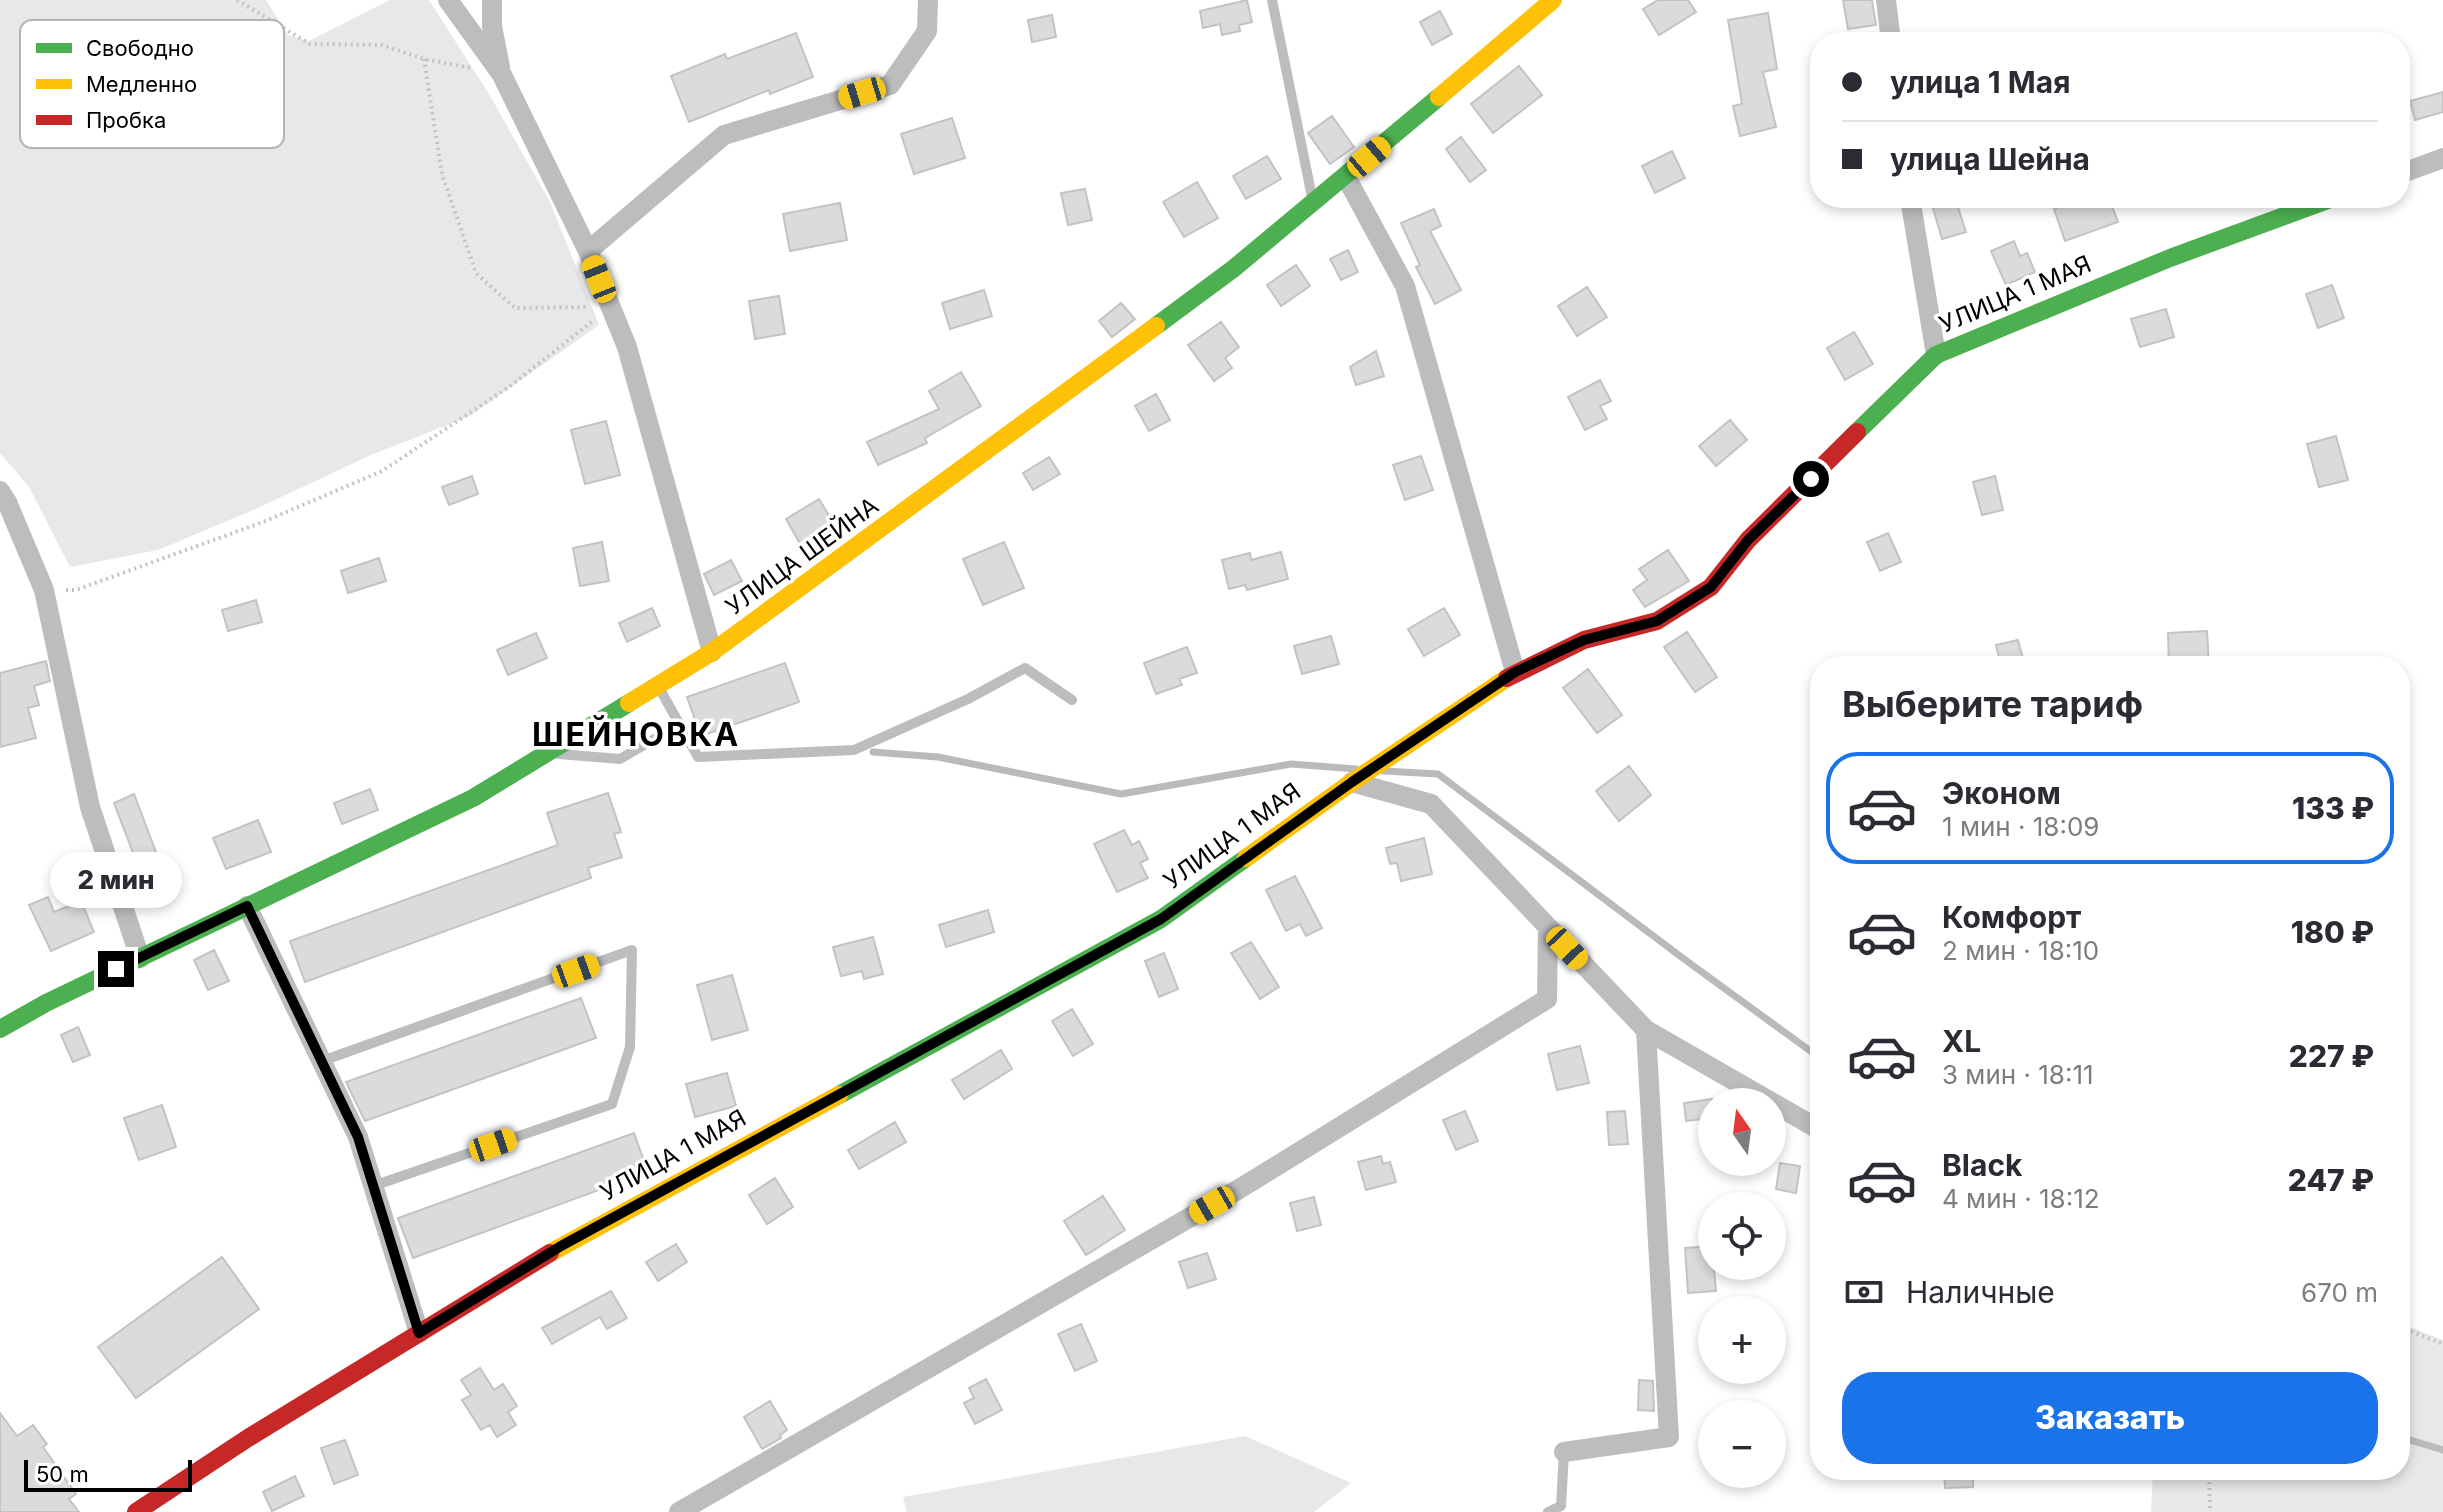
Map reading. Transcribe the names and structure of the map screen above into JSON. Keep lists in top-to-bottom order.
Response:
{
  "streets": {
    "street": ["УЛИЦА 1 МАЯ", "УЛИЦА ШЕЙНА"]
  },
  "districts": ["ШЕЙНОВКА"],
  "legend": ["Свободно", "Медленно", "Пробка"],
  "scale_bar": "50 m",
  "north": "top",
  "page": {
    "banner": ["улица 1 Мая", "улица Шейна"],
    "heading": "Выберите тариф",
    "list": [
      {
        "name": "Эконом",
        "note": "1 мин · 18:09",
        "value": "133 ₽"
      },
      {
        "name": "Комфорт",
        "note": "2 мин · 18:10",
        "value": "180 ₽"
      },
      {
        "name": "XL",
        "note": "3 мин · 18:11",
        "value": "227 ₽"
      },
      {
        "name": "Black",
        "note": "4 мин · 18:12",
        "value": "247 ₽"
      }
    ],
    "bubble": "2 мин",
    "map_buttons": ["+", "−"],
    "pay": ["Наличные", "670 m"],
    "buttons": "Заказать",
    "scale": "50 m"
  }
}
